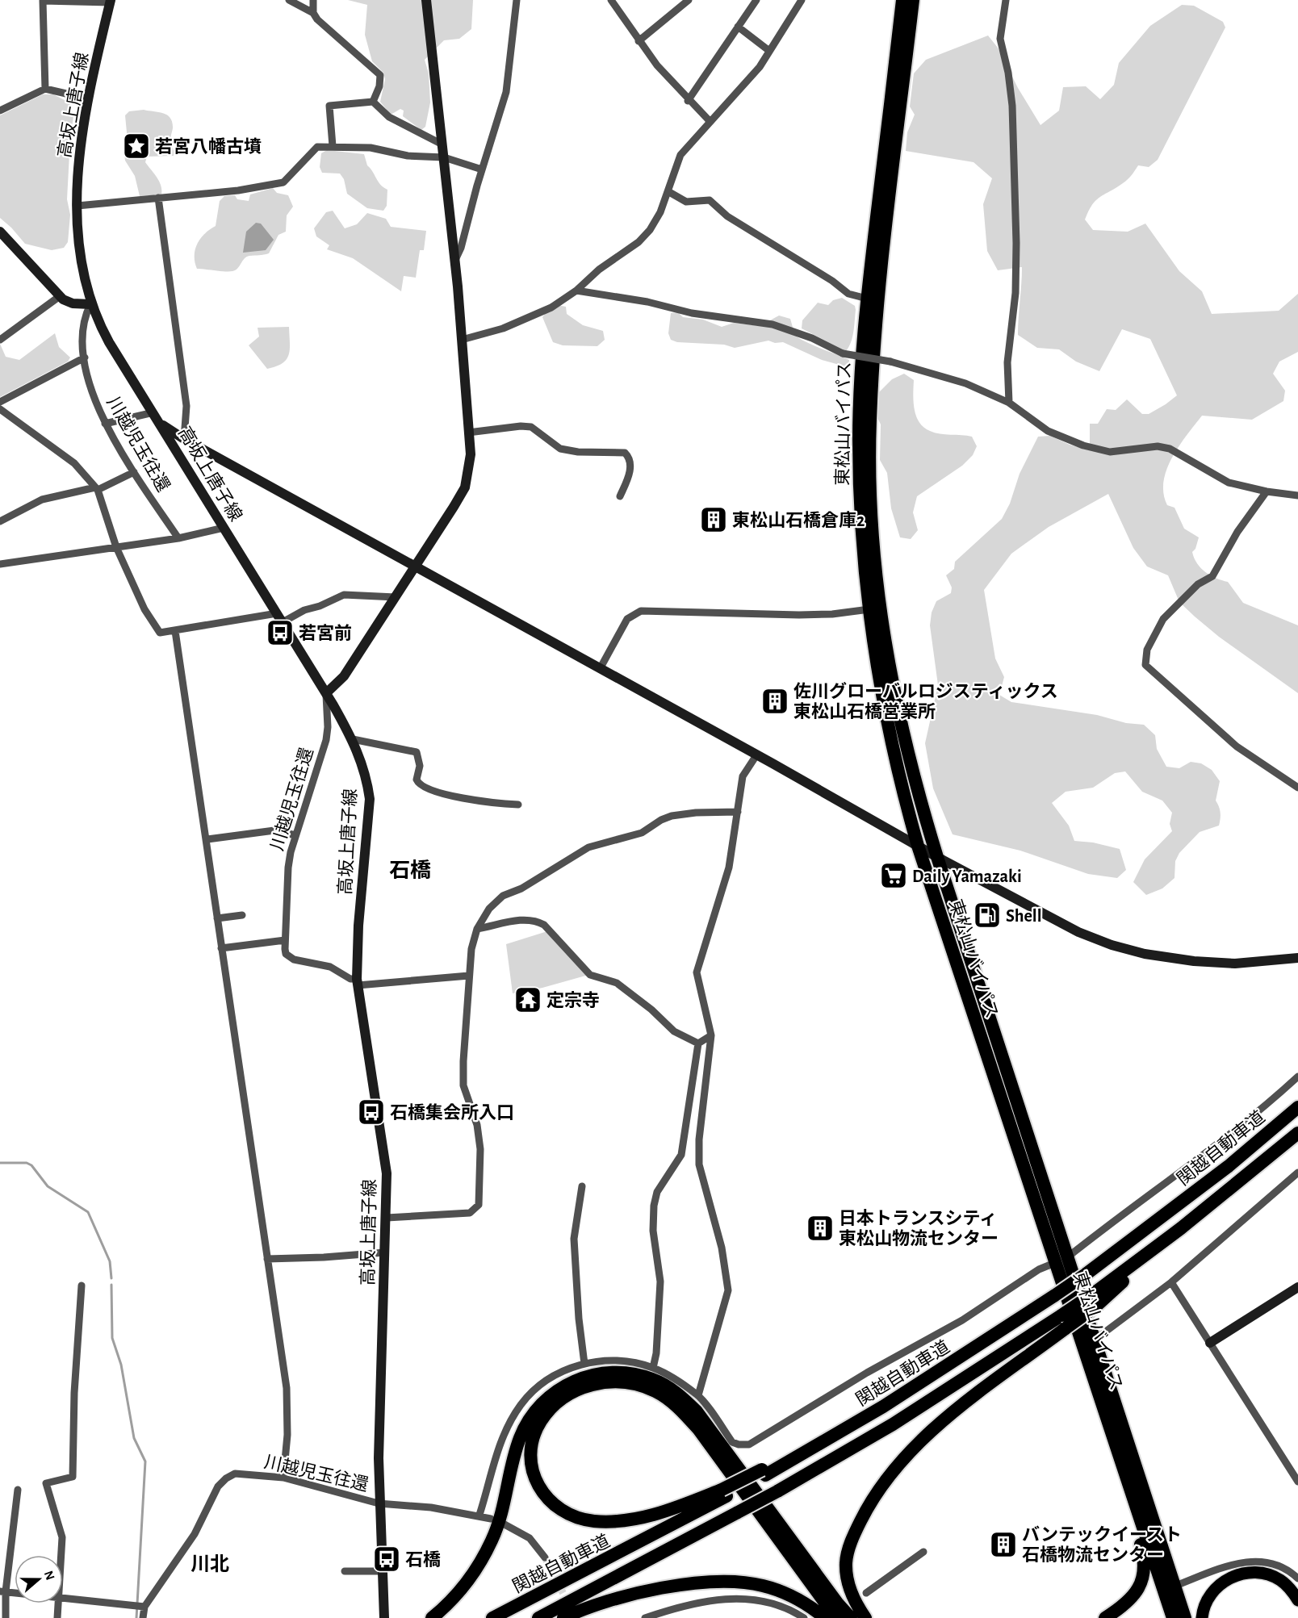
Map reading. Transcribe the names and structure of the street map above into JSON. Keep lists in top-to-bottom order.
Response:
{
  "streets": {
    "highway": ["東松山バイパス", "関越自動車道"],
    "street": ["高坂上唐子線", "川越児玉往還"]
  },
  "crossings": [
    ["高坂上唐子線", "川越児玉往還"]
  ],
  "districts": ["石橋", "川北"],
  "places": {
    "place": ["若宮八幡古墳"],
    "building": [
      "東松山石橋倉庫2",
      "佐川グローバルロジスティックス 東松山石橋営業所",
      "日本トランスシティ 東松山物流センター",
      "バンテックイースト 石橋物流センター"
    ],
    "bus stop": ["若宮前", "石橋集会所入口", "石橋"],
    "supermarket": ["Daily Yamazaki"],
    "fuel station": ["Shell"],
    "temple": ["定宗寺"]
  },
  "north": "right"
}
